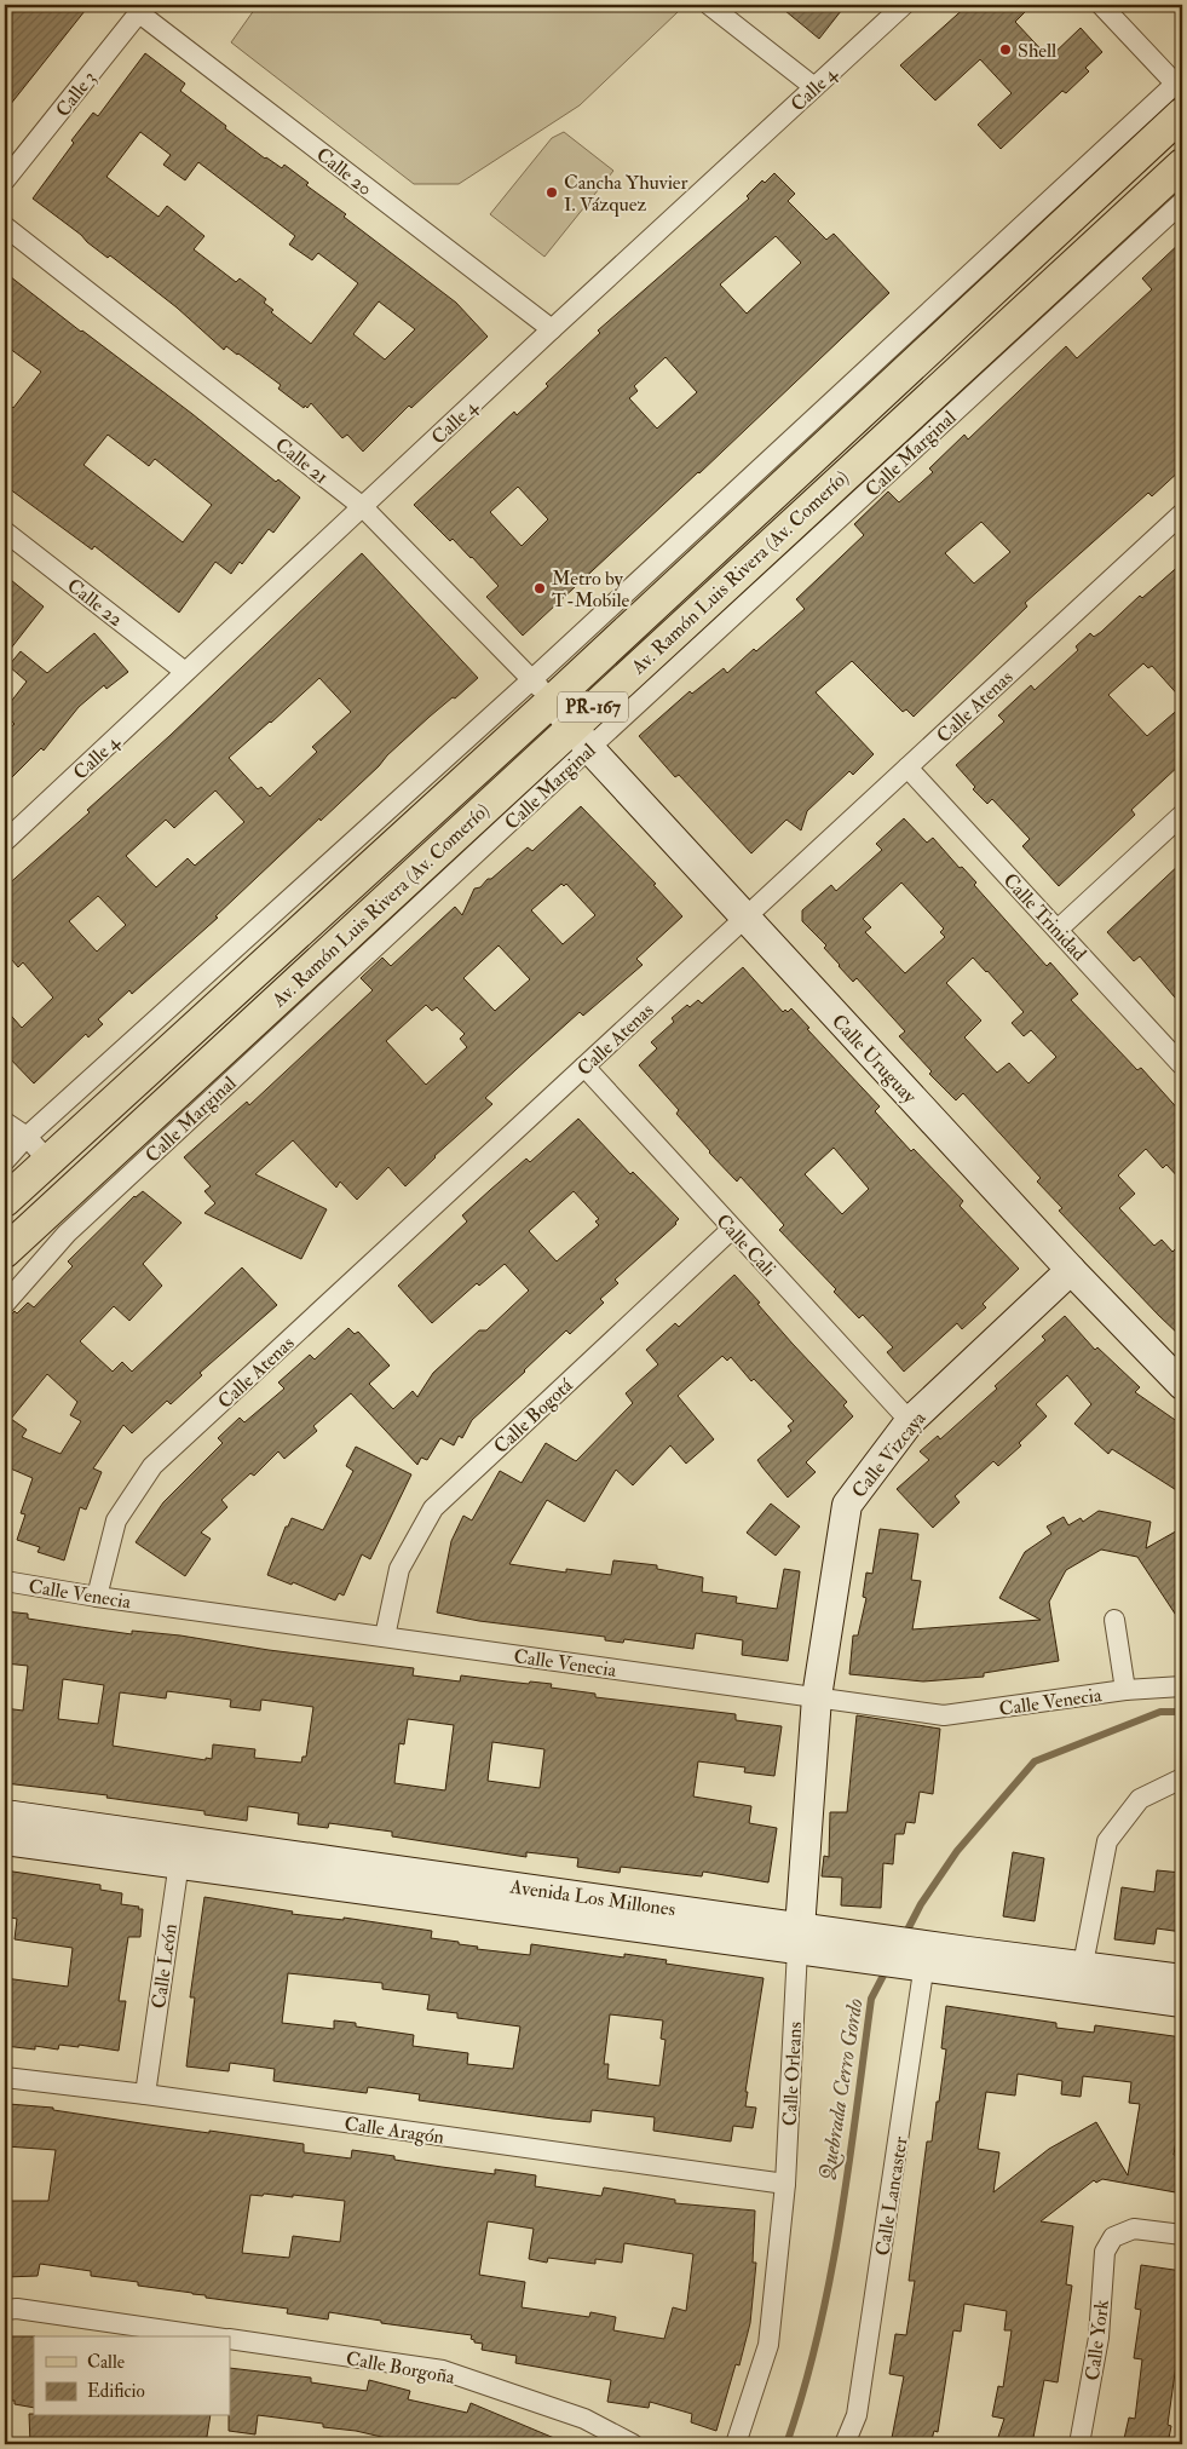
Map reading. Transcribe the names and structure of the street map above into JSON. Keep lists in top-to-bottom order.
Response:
{
  "streets": {
    "main road": ["Av. Ramón Luis Rivera (Av. Comerío)", "PR-167"],
    "street": [
      "Calle 4",
      "Calle 3",
      "Calle 20",
      "Calle Marginal",
      "Calle 21",
      "Calle 22",
      "Calle Atenas",
      "Calle Trinidad",
      "Calle Uruguay",
      "Calle Cali",
      "Calle Bogotá",
      "Calle Vizcaya",
      "Calle Venecia",
      "Avenida Los Millones",
      "Calle León",
      "Calle Orleans",
      "Calle Aragón",
      "Calle Lancaster",
      "Calle York",
      "Calle Borgoña"
    ]
  },
  "crossings": [
    ["Calle 4", "Calle 20"],
    ["Calle 4", "Calle 21"],
    ["Calle 4", "Calle 22"],
    ["Calle 3", "Calle 20"],
    ["Calle Marginal", "Calle 21"],
    ["Calle Marginal", "Av. Ramón Luis Rivera (Av. Comerío)"],
    ["Calle Marginal", "Calle Uruguay"],
    ["Calle 21", "Av. Ramón Luis Rivera (Av. Comerío)"],
    ["Calle 21", "Calle Uruguay"],
    ["Av. Ramón Luis Rivera (Av. Comerío)", "Calle Uruguay"],
    ["Calle Atenas", "Calle Trinidad"],
    ["Calle Atenas", "Calle Uruguay"],
    ["Calle Atenas", "Calle Cali"],
    ["Calle Atenas", "Calle Venecia"],
    ["Calle Uruguay", "Calle Vizcaya"],
    ["Calle Cali", "Calle Bogotá"],
    ["Calle Cali", "Calle Vizcaya"],
    ["Calle Bogotá", "Calle Venecia"],
    ["Calle Vizcaya", "Calle Venecia"],
    ["Calle Vizcaya", "Calle Orleans"],
    ["Calle Venecia", "Calle Orleans"],
    ["Avenida Los Millones", "Calle León"],
    ["Avenida Los Millones", "Calle Orleans"],
    ["Avenida Los Millones", "Calle Lancaster"],
    ["Calle León", "Calle Aragón"],
    ["Calle Orleans", "Calle Aragón"]
  ],
  "water": ["Quebrada Cerro Gordo"],
  "places": ["Shell", "Cancha Yhuvier I. Vázquez", "Metro by T-Mobile"],
  "legend": ["Calle", "Edificio"]
}
